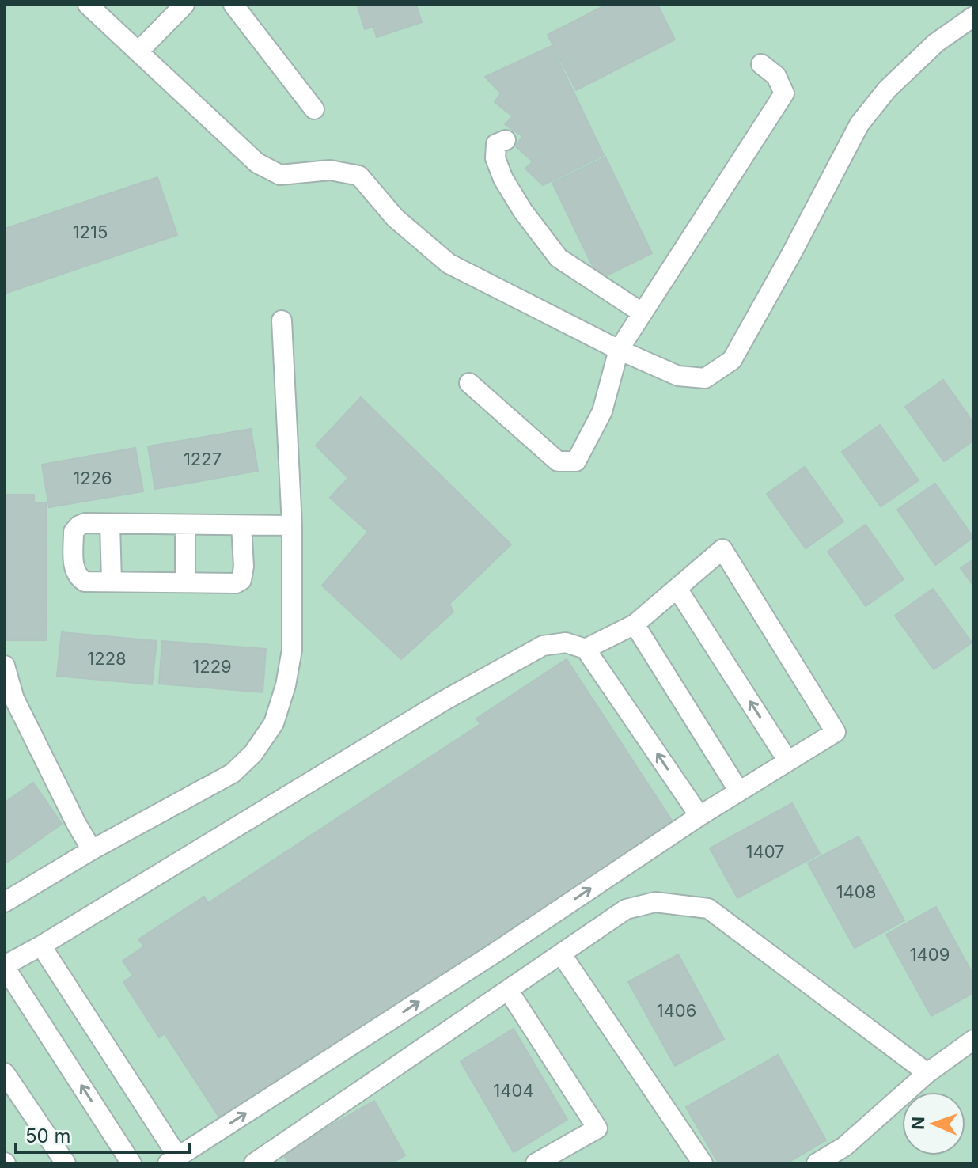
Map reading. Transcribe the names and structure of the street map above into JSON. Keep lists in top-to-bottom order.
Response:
{
  "house_numbers": [
    "1215",
    "1227",
    "1226",
    "1228",
    "1229",
    "1407",
    "1408",
    "1409",
    "1406",
    "1404"
  ],
  "scale_bar": "50 m",
  "north": "left"
}
